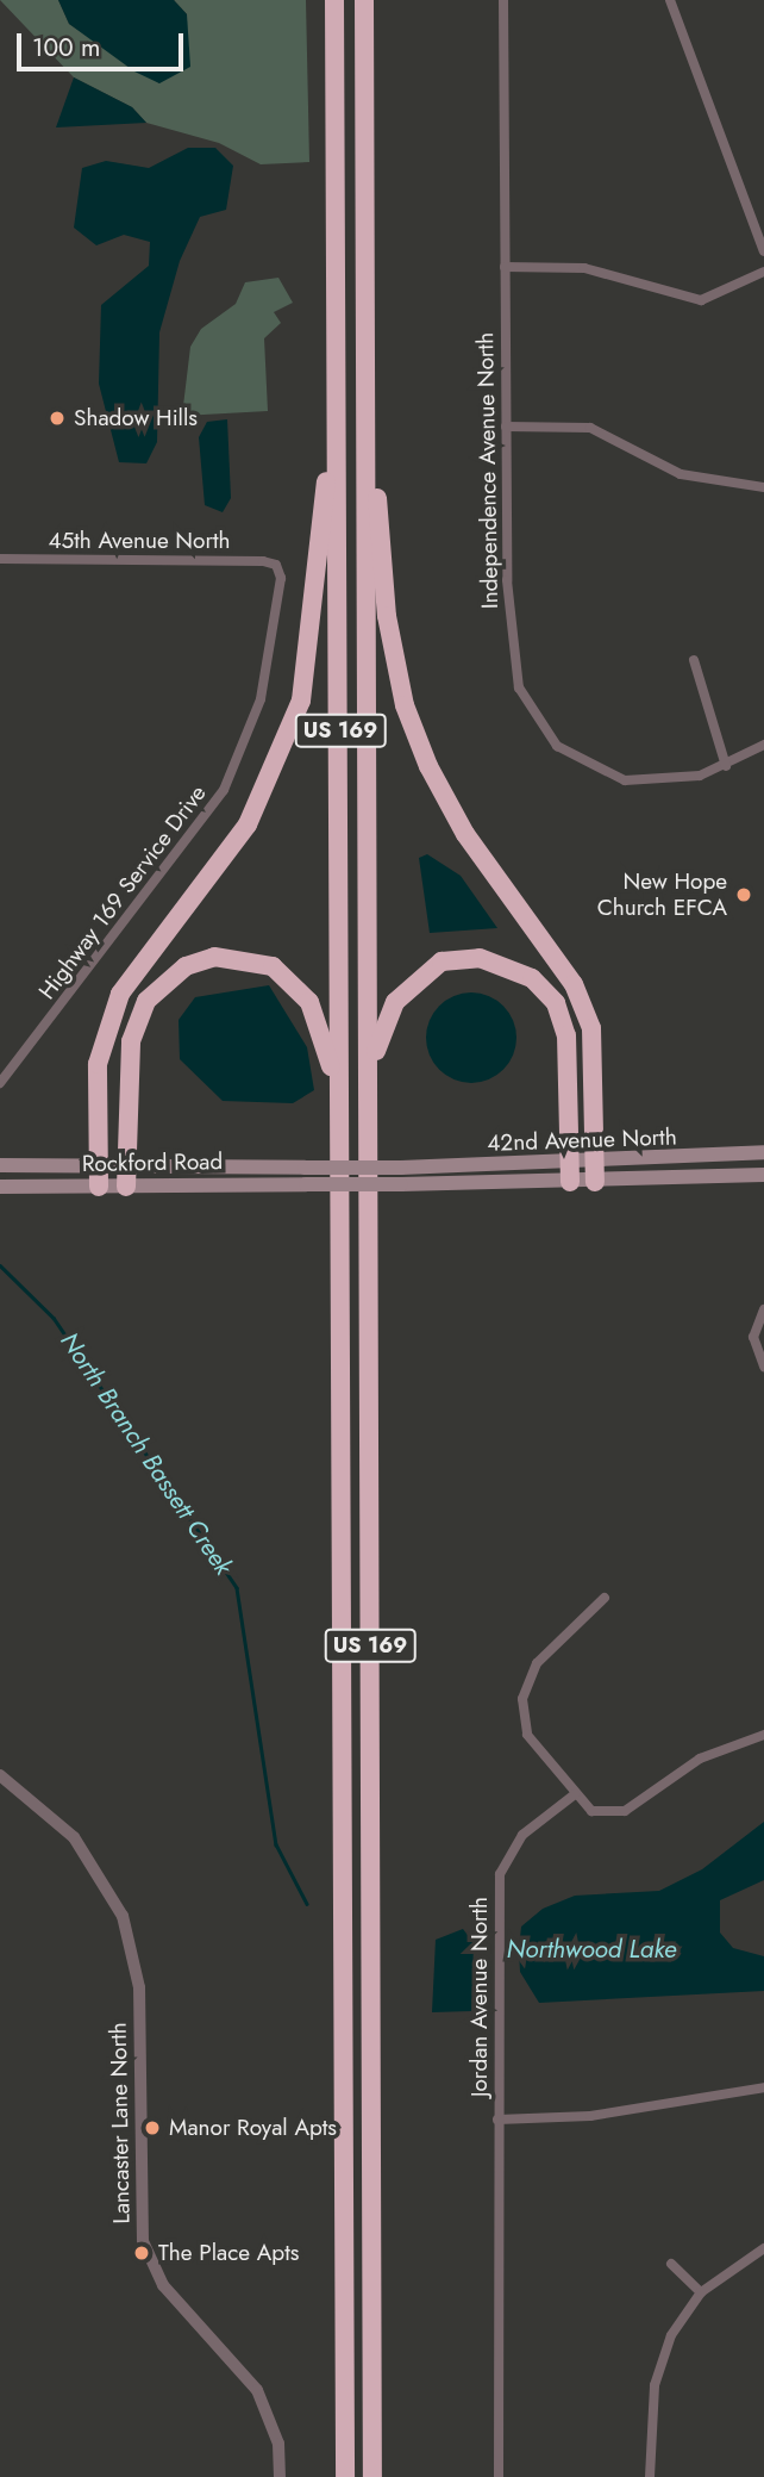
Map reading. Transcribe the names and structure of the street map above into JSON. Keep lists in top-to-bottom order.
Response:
{
  "streets": {
    "highway": ["US 169"],
    "main road": ["42nd Avenue North", "Rockford Road"],
    "street": [
      "Independence Avenue North",
      "45th Avenue North",
      "Highway 169 Service Drive",
      "Jordan Avenue North",
      "Lancaster Lane North"
    ]
  },
  "crossings": [
    ["45th Avenue North", "Highway 169 Service Drive"],
    ["42nd Avenue North", "Rockford Road"]
  ],
  "water": ["North Branch Bassett Creek", "Northwood Lake"],
  "places": [
    "Shadow Hills",
    "New Hope Church EFCA",
    "Manor Royal Apts",
    "The Place Apts"
  ],
  "scale_bar": "100 m"
}
